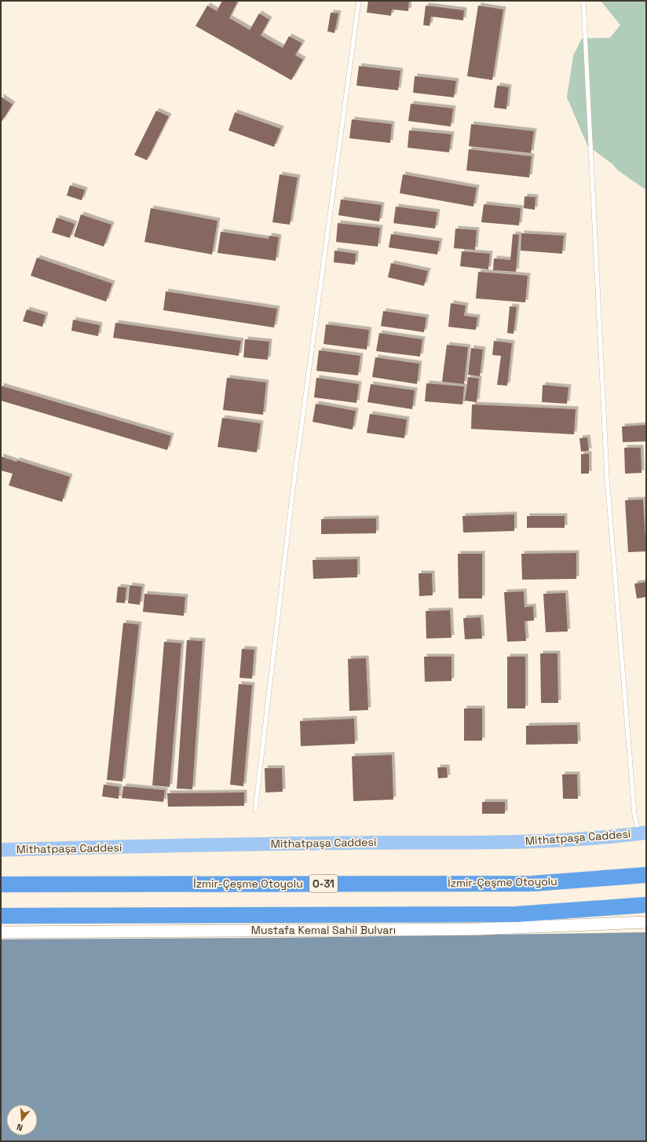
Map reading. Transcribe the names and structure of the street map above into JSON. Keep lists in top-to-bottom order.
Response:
{
  "streets": {
    "highway": ["İzmir-Çeşme Otoyolu", "O-31"],
    "main road": ["Mithatpaşa Caddesi", "Mustafa Kemal Sahil Bulvarı"]
  },
  "north": "bottom"
}
